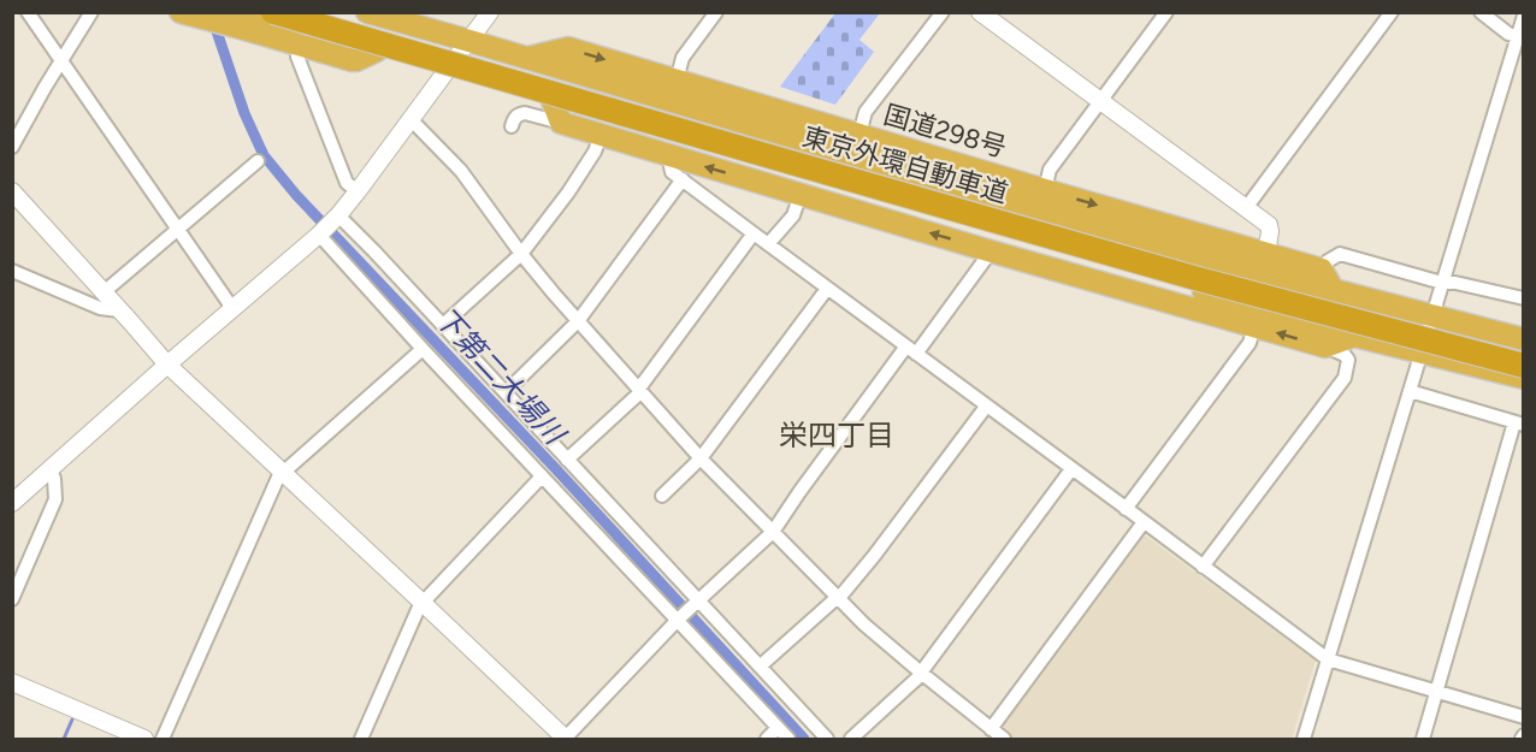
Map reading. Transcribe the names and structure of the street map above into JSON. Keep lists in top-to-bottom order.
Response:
{
  "streets": {
    "highway": ["国道298号", "東京外環自動車道"]
  },
  "districts": ["栄四丁目"],
  "water": ["下第二大場川"]
}
